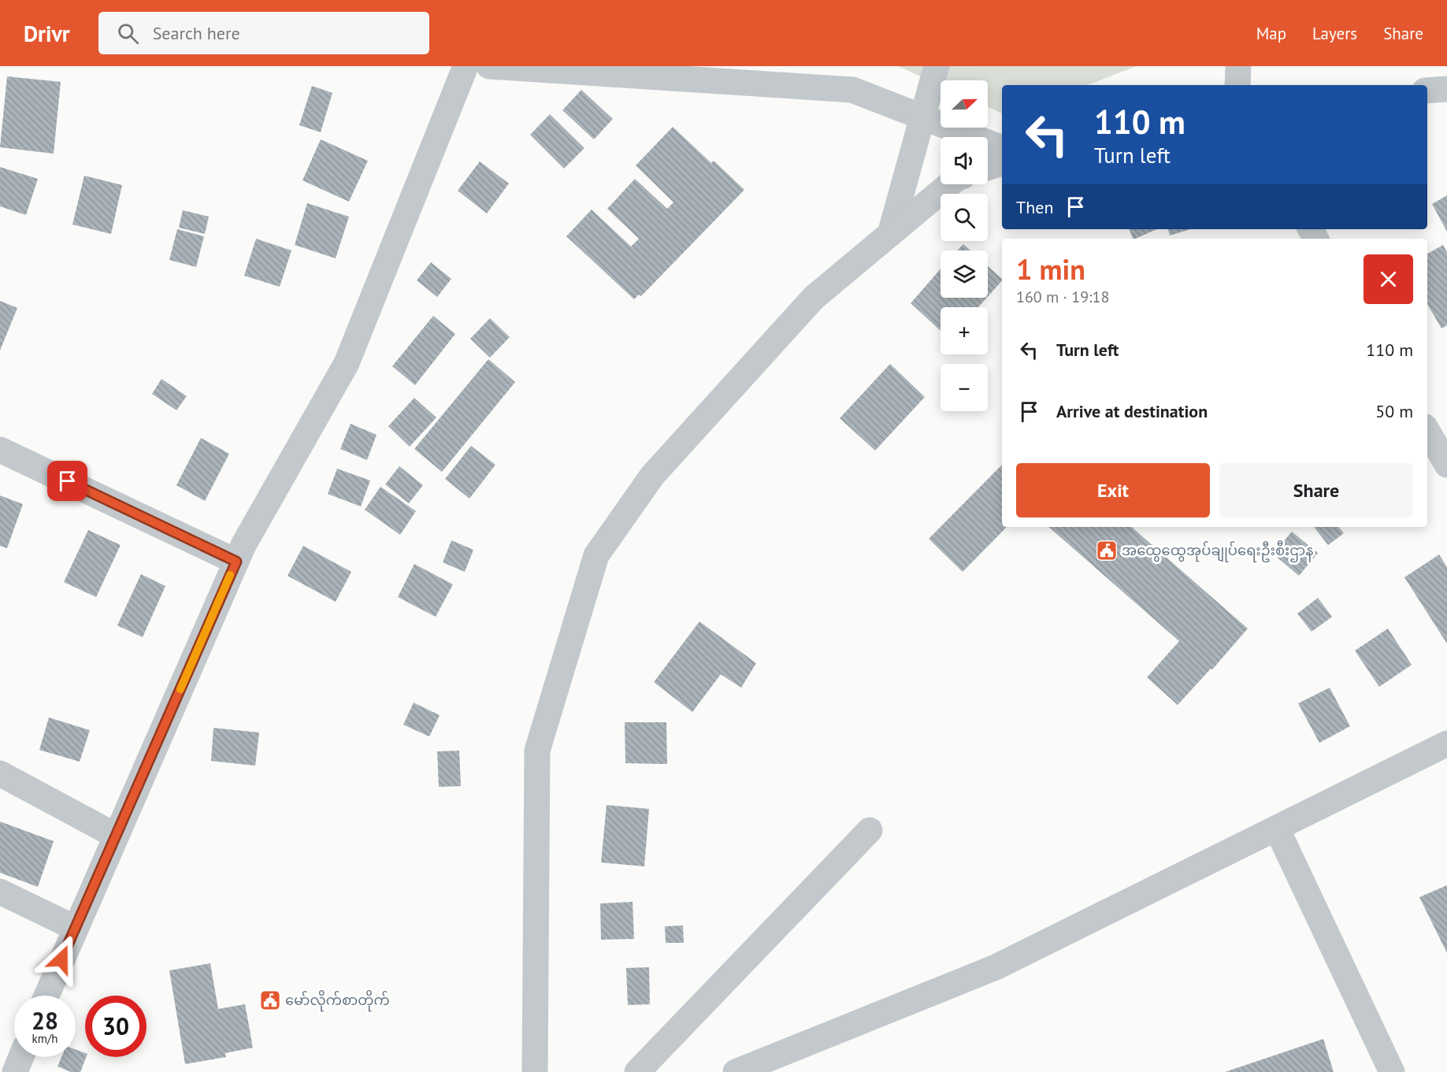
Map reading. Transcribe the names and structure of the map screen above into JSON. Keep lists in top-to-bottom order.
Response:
{
  "places": {
    "public building": ["အထွေထွေအုပ်ချုပ်ရေးဦးစီးဌာန", "မော်လိုက်စာတိုက်"]
  },
  "north": "right",
  "page": {
    "header": "Drivr",
    "search": "Search here",
    "nav": ["Map", "Layers", "Share"],
    "map_buttons": ["+", "−"],
    "turn": ["110 m", "Turn left"],
    "then": "Then",
    "heading": ["1 min", "160 m · 19:18"],
    "list": [
      {
        "name": "Turn left",
        "value": "110 m"
      },
      {
        "name": "Arrive at destination",
        "value": "50 m"
      }
    ],
    "buttons": ["Exit", "Share"],
    "speed": "28 km/h",
    "limit": "30"
  }
}
